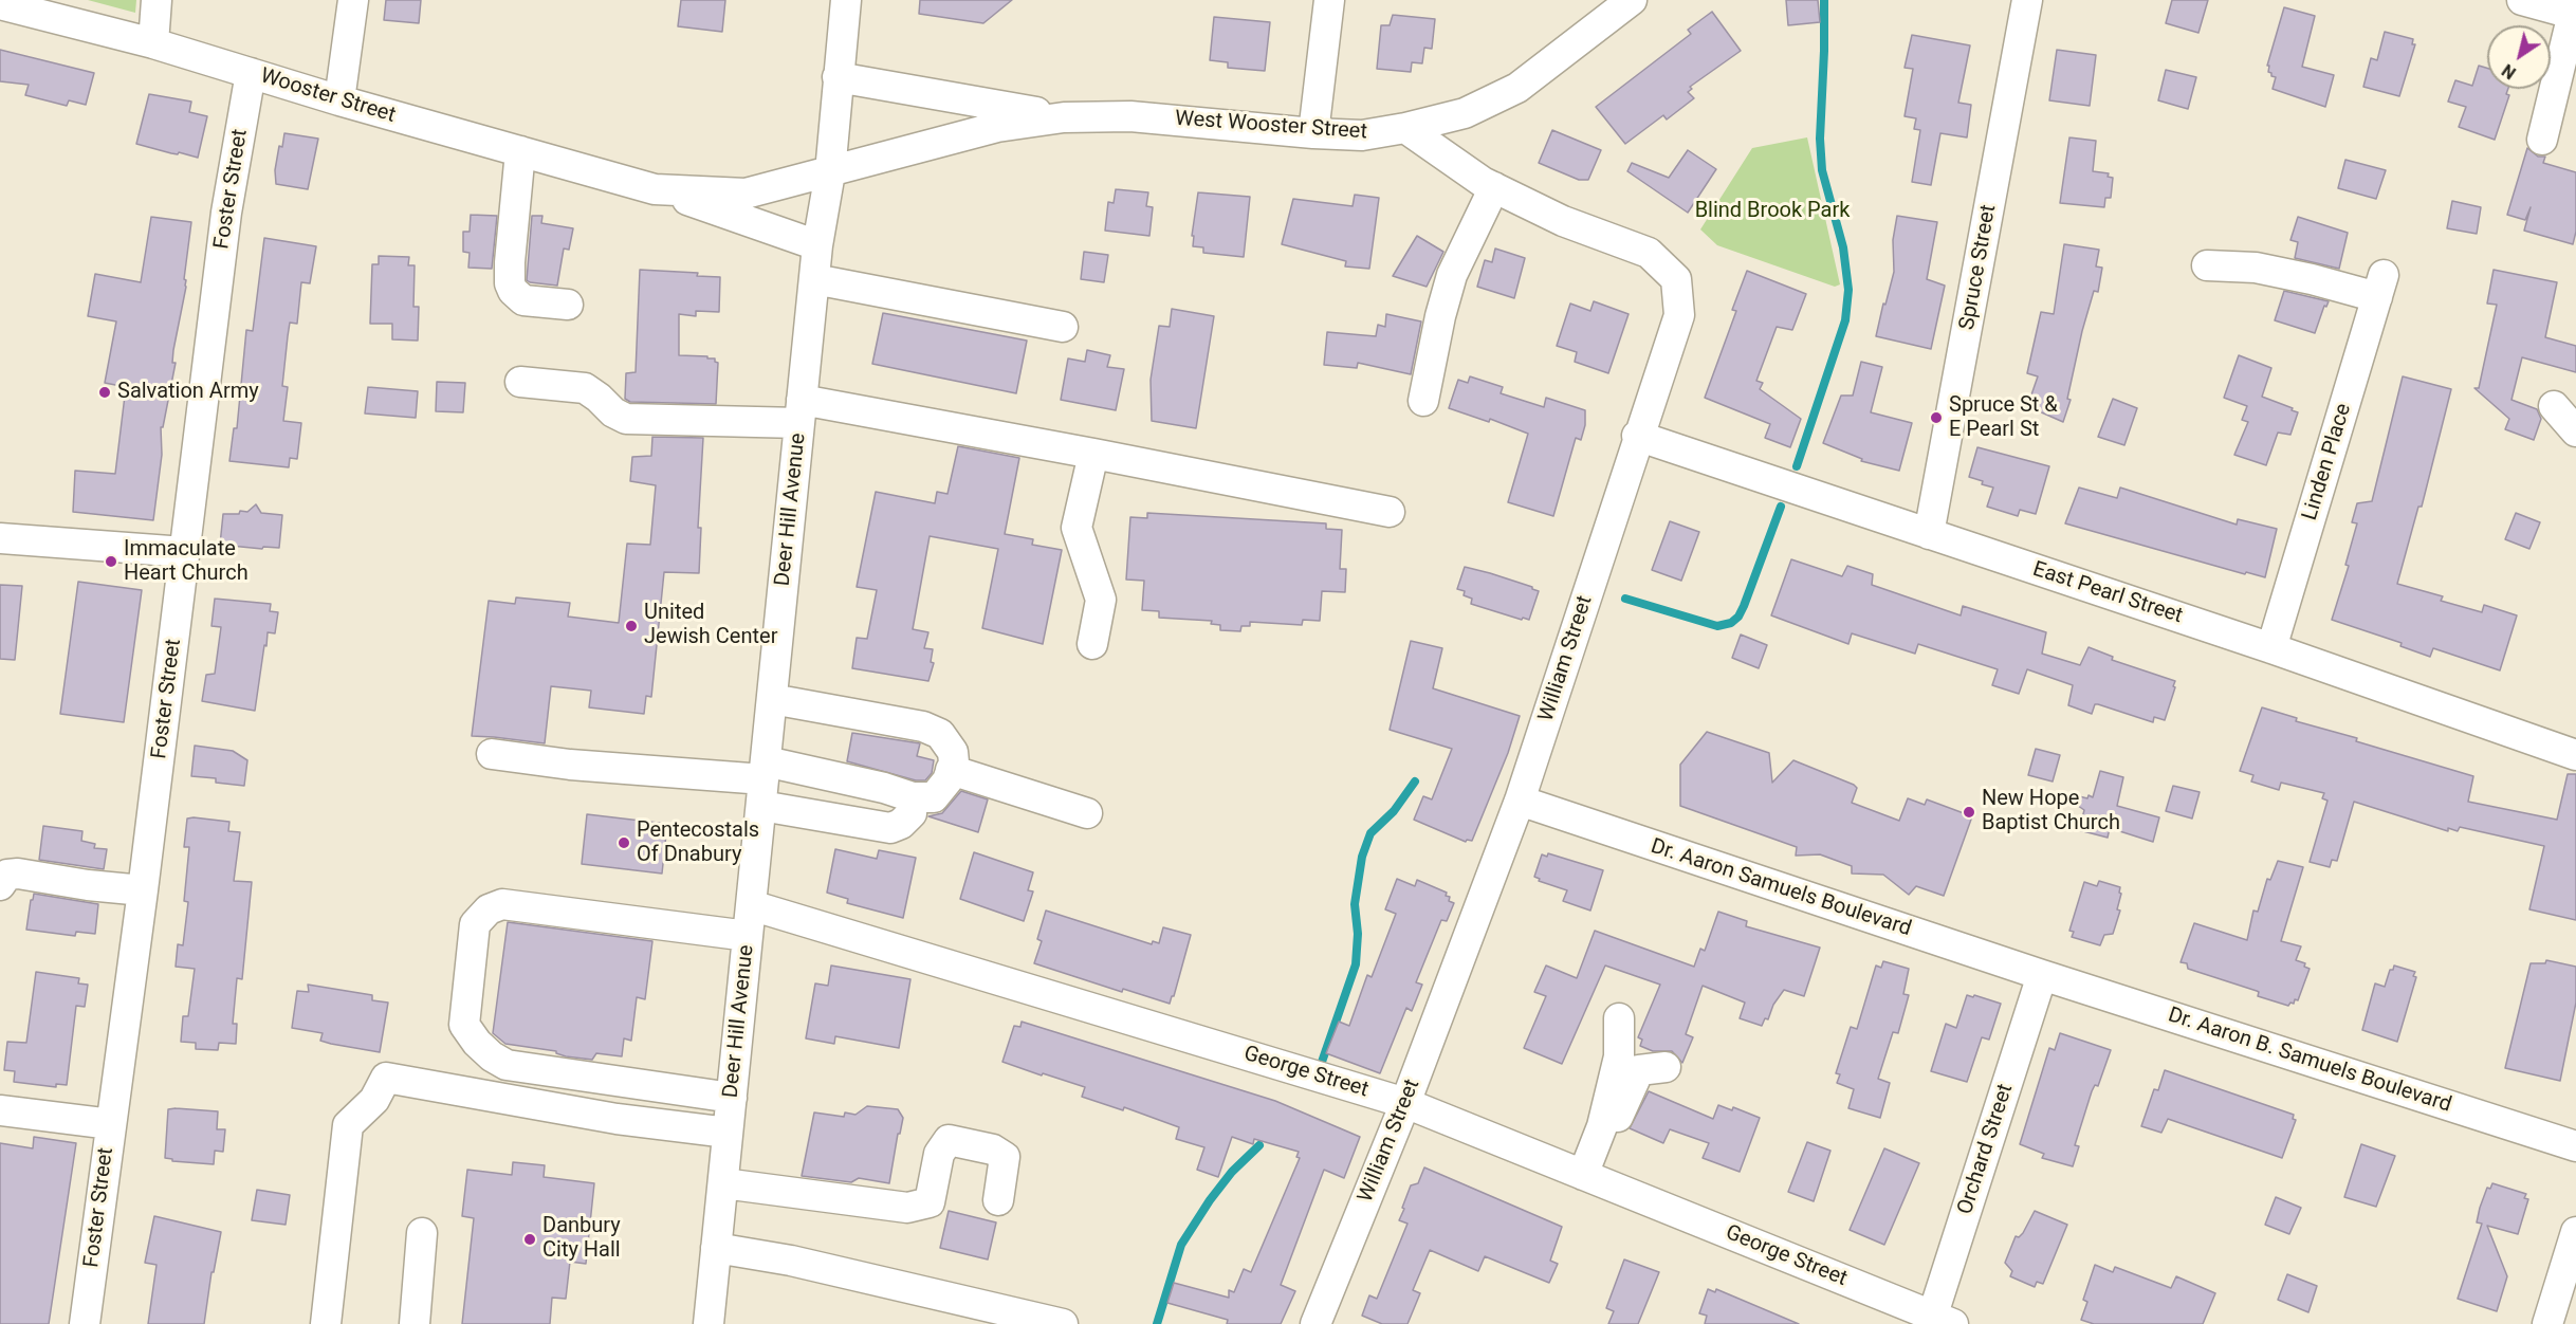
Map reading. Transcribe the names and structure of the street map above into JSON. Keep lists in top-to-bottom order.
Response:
{
  "streets": {
    "street": [
      "Wooster Street",
      "West Wooster Street",
      "Foster Street",
      "Spruce Street",
      "Linden Place",
      "Deer Hill Avenue",
      "East Pearl Street",
      "William Street",
      "Dr. Aaron Samuels Boulevard",
      "Dr. Aaron B. Samuels Boulevard",
      "George Street",
      "Orchard Street"
    ]
  },
  "crossings": [
    ["Wooster Street", "West Wooster Street"],
    ["Wooster Street", "Foster Street"],
    ["Wooster Street", "Deer Hill Avenue"],
    ["West Wooster Street", "Deer Hill Avenue"],
    ["West Wooster Street", "William Street"],
    ["Spruce Street", "East Pearl Street"],
    ["Linden Place", "East Pearl Street"],
    ["Deer Hill Avenue", "George Street"],
    ["East Pearl Street", "William Street"],
    ["William Street", "Dr. Aaron Samuels Boulevard"],
    ["William Street", "George Street"],
    ["Dr. Aaron Samuels Boulevard", "Dr. Aaron B. Samuels Boulevard"],
    ["Dr. Aaron Samuels Boulevard", "Orchard Street"],
    ["Dr. Aaron B. Samuels Boulevard", "Orchard Street"],
    ["George Street", "Orchard Street"]
  ],
  "parks": ["Blind Brook Park"],
  "places": [
    "Salvation Army",
    "Spruce St & E Pearl St",
    "Immaculate Heart Church",
    "United Jewish Center",
    "New Hope Baptist Church",
    "Pentecostals Of Dnabury",
    "Danbury City Hall"
  ],
  "north": "bottom left"
}
